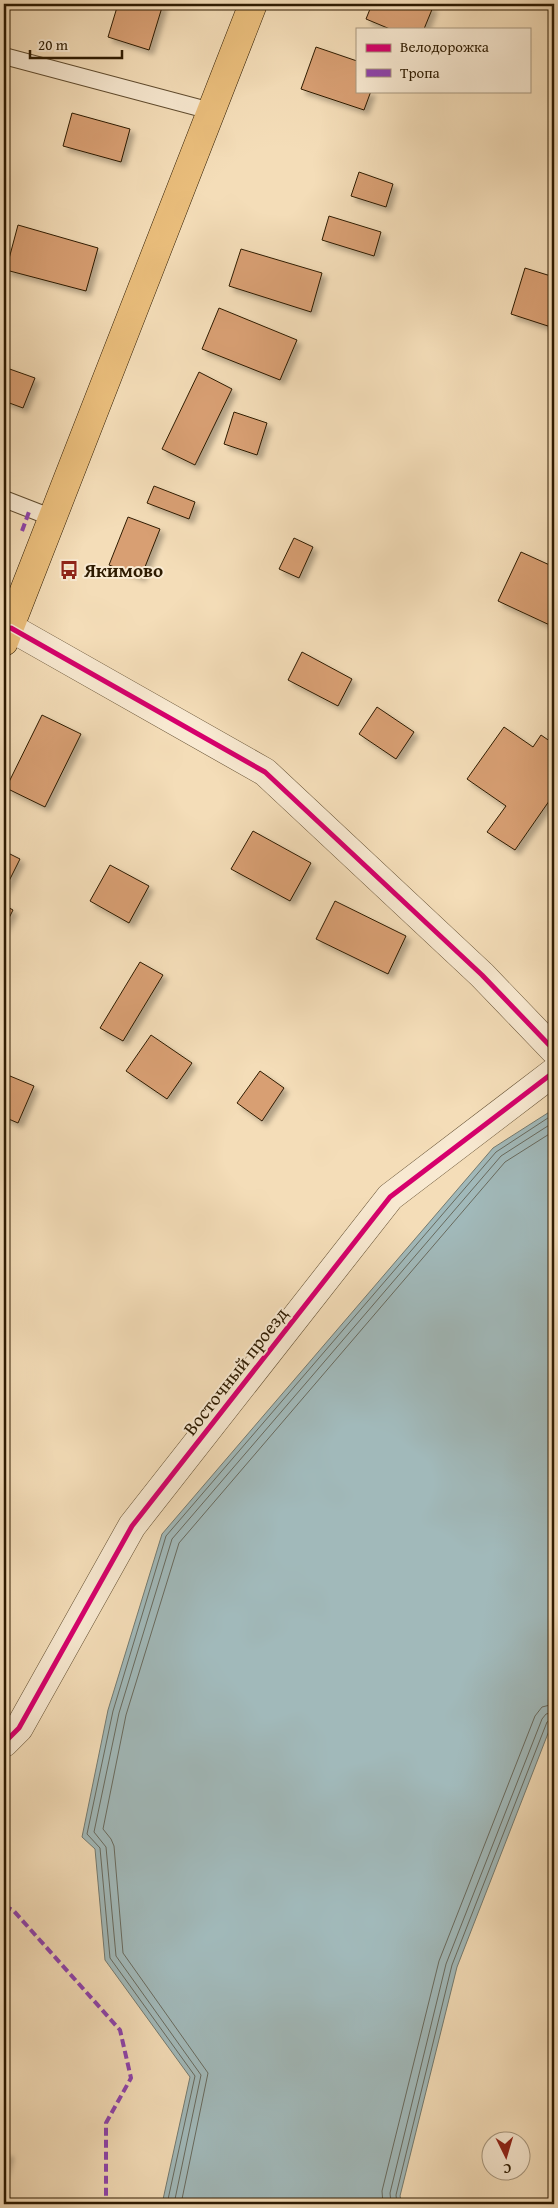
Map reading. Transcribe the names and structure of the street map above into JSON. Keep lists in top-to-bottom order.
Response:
{
  "streets": {
    "street": ["Восточный проезд"]
  },
  "places": {
    "bus stop": ["Якимово"]
  },
  "legend": ["Велодорожка", "Тропа"],
  "scale_bar": "20 m",
  "north": "bottom"
}
